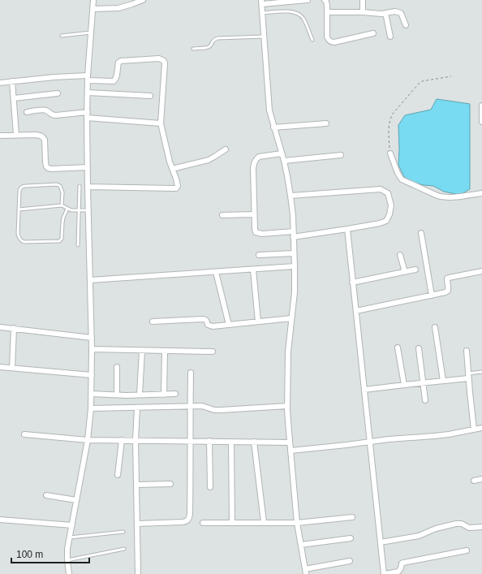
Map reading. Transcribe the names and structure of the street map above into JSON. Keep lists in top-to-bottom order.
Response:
{
  "scale_bar": "100 m"
}
